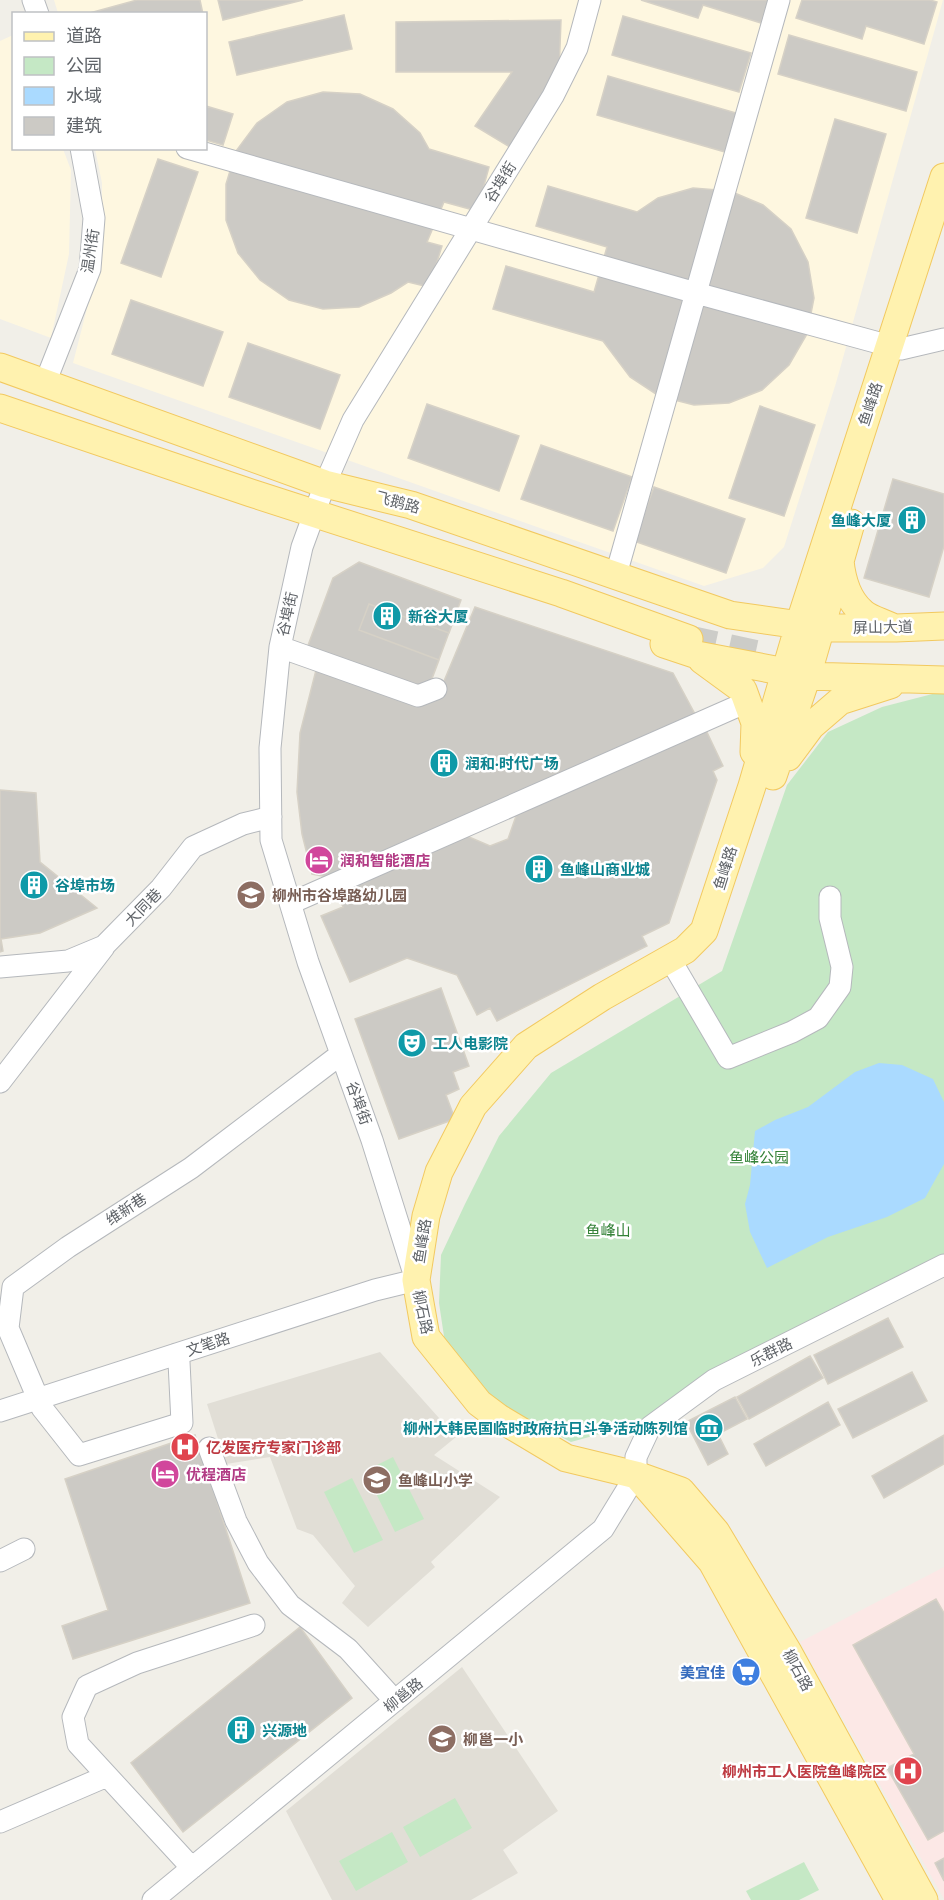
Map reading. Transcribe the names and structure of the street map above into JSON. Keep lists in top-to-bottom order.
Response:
{
  "streets": {
    "main road": [
      "鱼峰路",
      "飞鹅路",
      "屏山大道",
      "柳石路"
    ],
    "street": [
      "谷埠街",
      "温州街",
      "大同巷",
      "维新巷",
      "文笔路",
      "乐群路",
      "柳邕路"
    ]
  },
  "crossings": [
    ["谷埠街", "鱼峰路"],
    ["谷埠街", "飞鹅路"],
    ["谷埠街", "大同巷"],
    ["谷埠街", "维新巷"],
    ["谷埠街", "柳石路"],
    ["谷埠街", "文笔路"],
    ["温州街", "飞鹅路"],
    ["鱼峰路", "飞鹅路"],
    ["鱼峰路", "屏山大道"],
    ["鱼峰路", "柳石路"],
    ["鱼峰路", "文笔路"],
    ["飞鹅路", "屏山大道"],
    ["维新巷", "文笔路"],
    ["柳石路", "文笔路"],
    ["柳石路", "乐群路"],
    ["柳石路", "柳邕路"],
    ["乐群路", "柳邕路"]
  ],
  "parks": ["鱼峰公园", "鱼峰山"],
  "places": {
    "building": [
      "鱼峰大厦",
      "新谷大厦",
      "润和·时代广场",
      "鱼峰山商业城",
      "谷埠市场",
      "兴源地"
    ],
    "hotel": ["润和智能酒店", "优程酒店"],
    "school or university": ["柳州市谷埠路幼儿园", "鱼峰山小学", "柳邕一小"],
    "theatre": ["工人电影院"],
    "museum": ["柳州大韩民国临时政府抗日斗争活动陈列馆"],
    "hospital": ["亿发医疗专家门诊部", "柳州市工人医院鱼峰院区"],
    "supermarket": ["美宜佳"]
  },
  "legend": [
    "道路",
    "公园",
    "水域",
    "建筑"
  ]
}
